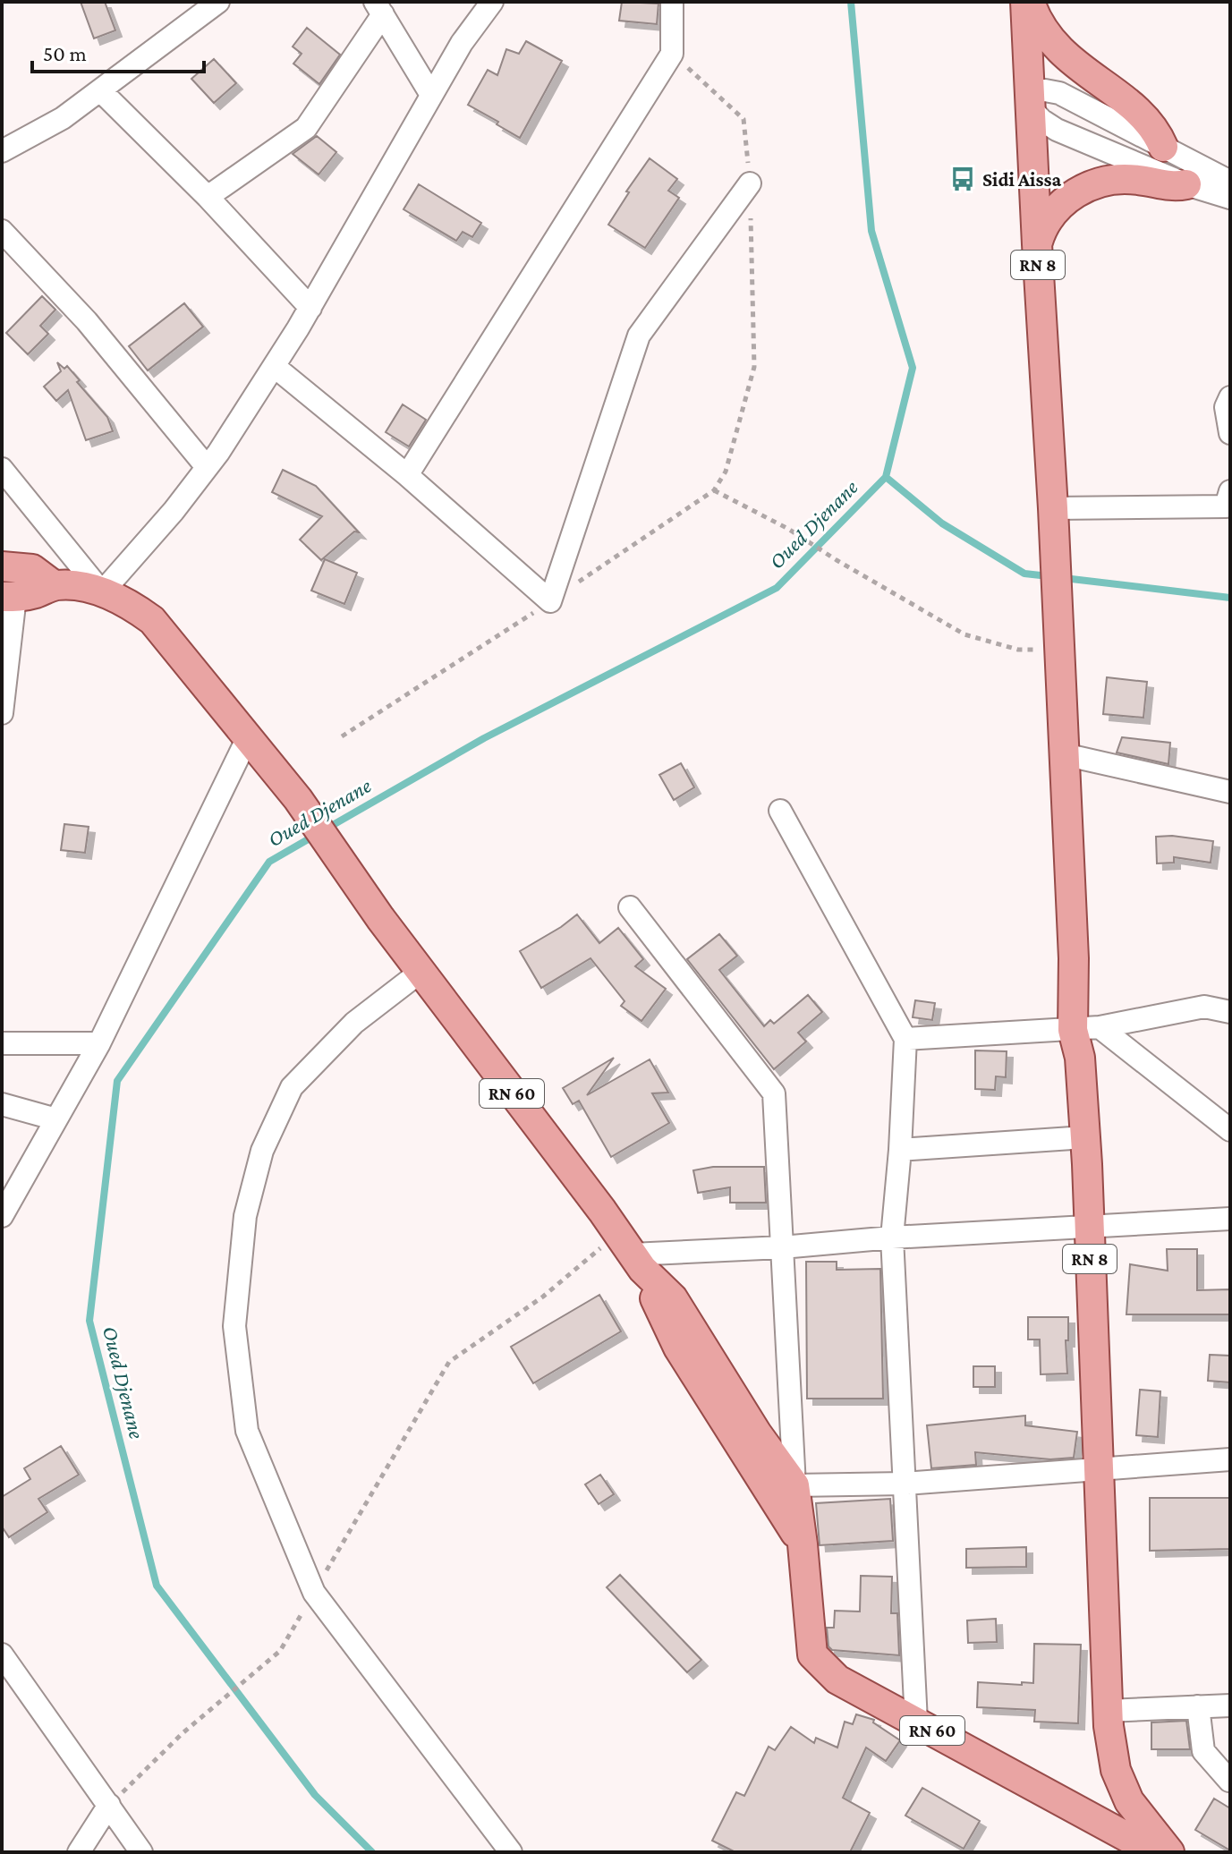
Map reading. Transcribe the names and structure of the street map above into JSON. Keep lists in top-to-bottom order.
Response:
{
  "streets": {
    "main road": ["RN 8", "RN 60"]
  },
  "water": ["Oued Djenane"],
  "places": {
    "bus stop": ["Sidi Aissa"]
  },
  "scale_bar": "50 m"
}
